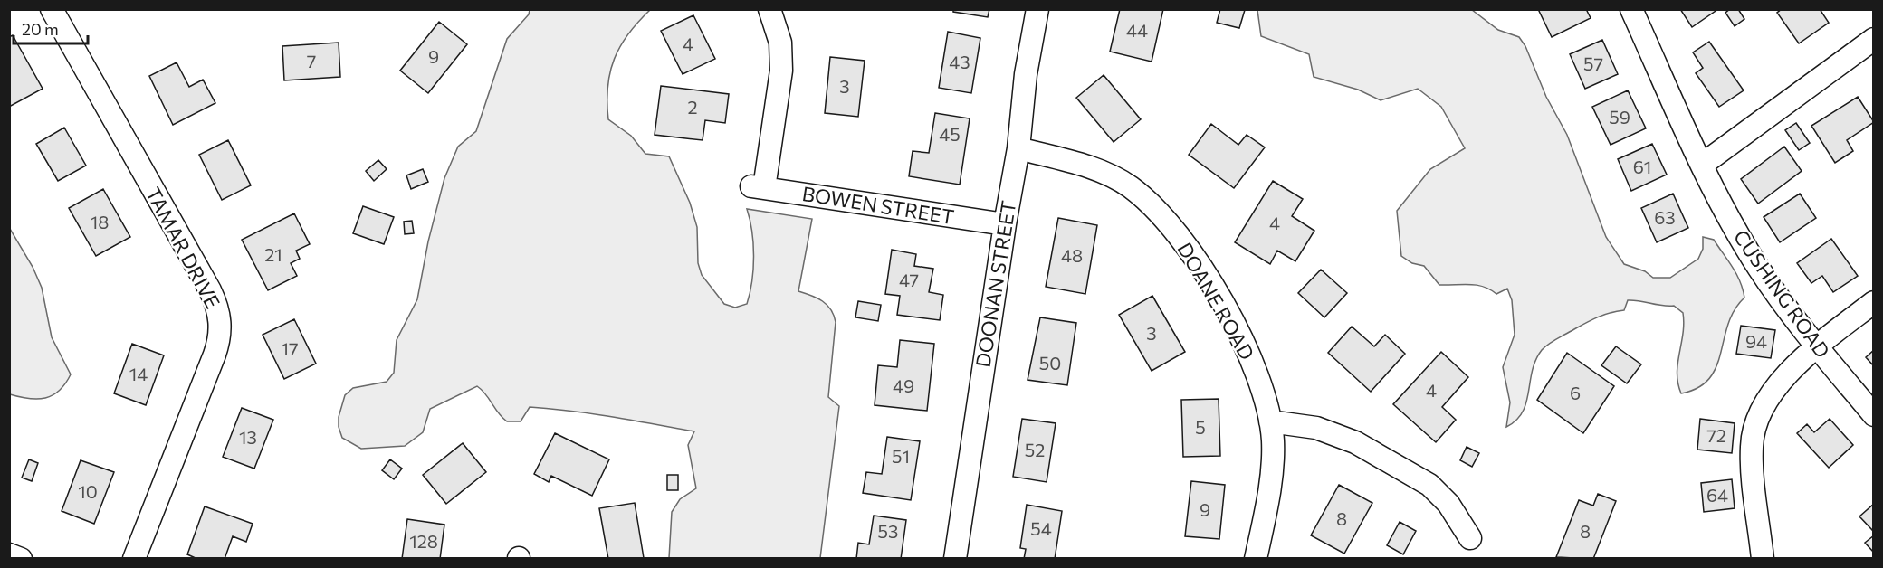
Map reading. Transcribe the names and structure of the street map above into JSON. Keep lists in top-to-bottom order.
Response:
{
  "streets": {
    "street": [
      "BOWEN STREET",
      "TAMAR DRIVE",
      "DOONAN STREET",
      "CUSHING ROAD",
      "DOANE ROAD"
    ]
  },
  "crossings": [
    ["BOWEN STREET", "DOONAN STREET"],
    ["DOONAN STREET", "DOANE ROAD"]
  ],
  "house_numbers": [
    "44",
    "4",
    "9",
    "7",
    "43",
    "57",
    "3",
    "2",
    "59",
    "45",
    "61",
    "63",
    "18",
    "4",
    "21",
    "48",
    "47",
    "3",
    "94",
    "17",
    "50",
    "14",
    "49",
    "4",
    "6",
    "5",
    "72",
    "13",
    "52",
    "51",
    "10",
    "64",
    "9",
    "8",
    "54",
    "53",
    "8",
    "128"
  ],
  "scale_bar": "20 m"
}
